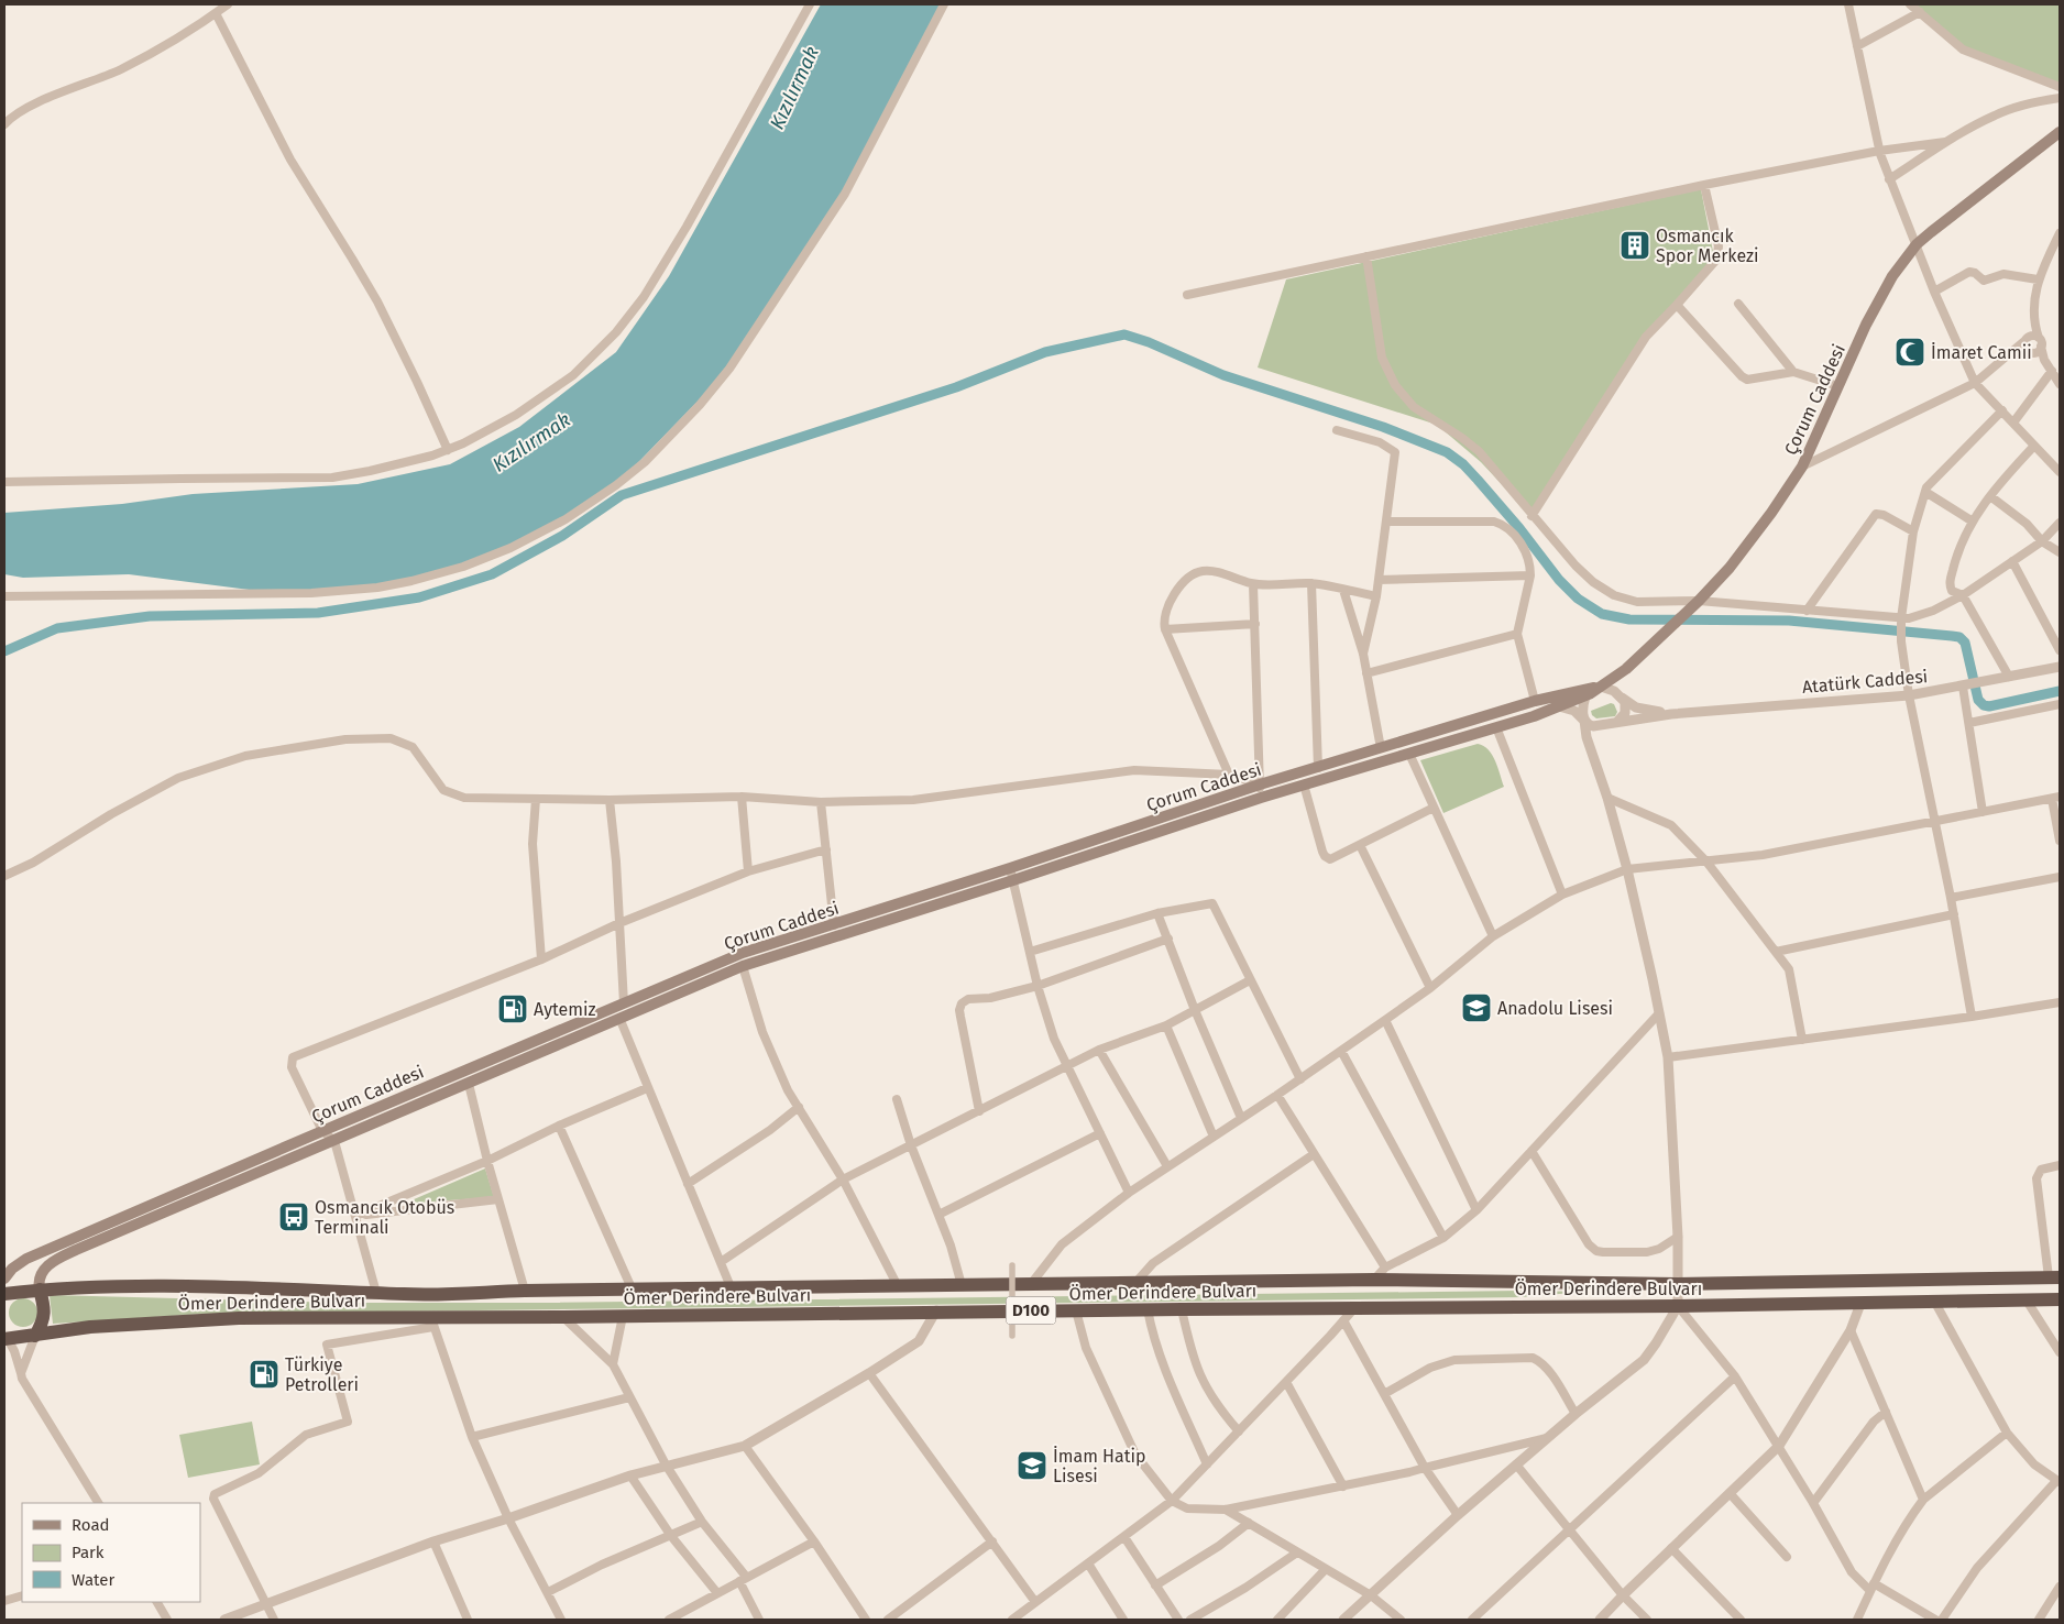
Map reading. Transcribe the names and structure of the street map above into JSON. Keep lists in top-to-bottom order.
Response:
{
  "streets": {
    "highway": ["Ömer Derindere Bulvarı", "D100"],
    "main road": ["Çorum Caddesi"],
    "street": ["Atatürk Caddesi"]
  },
  "crossings": [
    ["Çorum Caddesi", "Ömer Derindere Bulvarı"]
  ],
  "water": ["Kızılırmak"],
  "places": {
    "building": ["Osmancık Spor Merkezi"],
    "mosque": ["İmaret Camii"],
    "school or university": ["Anadolu Lisesi", "İmam Hatip Lisesi"],
    "fuel station": ["Aytemiz", "Türkiye Petrolleri"],
    "bus stop": ["Osmancık Otobüs Terminali"]
  },
  "legend": ["Road", "Park", "Water"]
}
